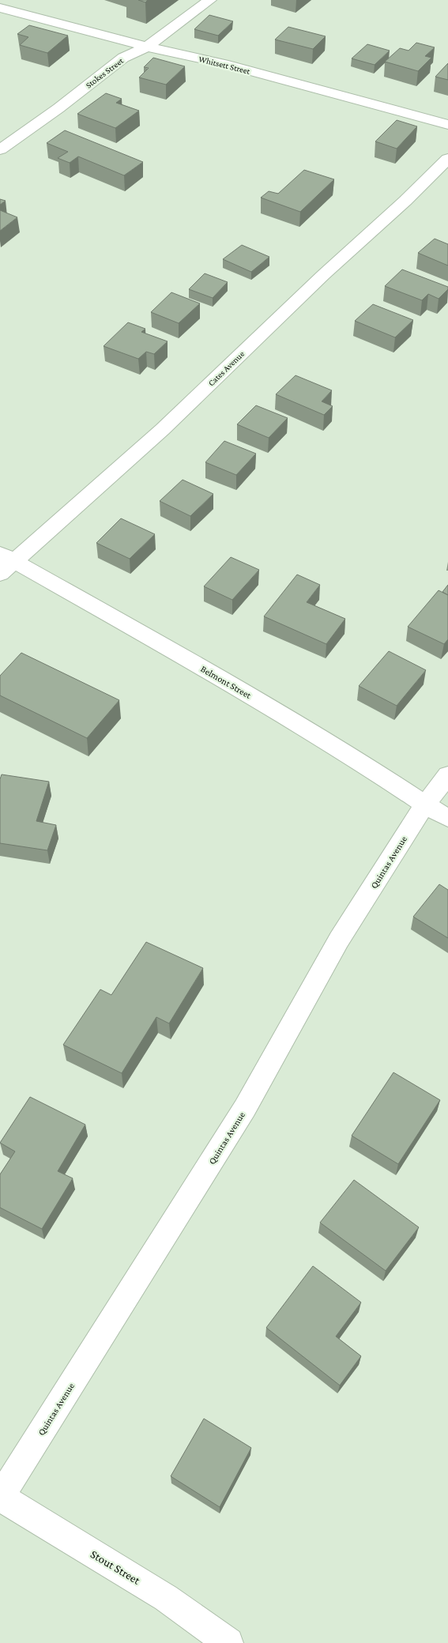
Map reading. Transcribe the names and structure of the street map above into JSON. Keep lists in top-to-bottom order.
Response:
{
  "streets": {
    "street": [
      "Whitsett Street",
      "Stokes Street",
      "Cates Avenue",
      "Belmont Street",
      "Quintas Avenue",
      "Stout Street"
    ]
  },
  "crossings": [
    ["Whitsett Street", "Stokes Street"],
    ["Cates Avenue", "Belmont Street"],
    ["Belmont Street", "Quintas Avenue"],
    ["Quintas Avenue", "Stout Street"]
  ]
}
